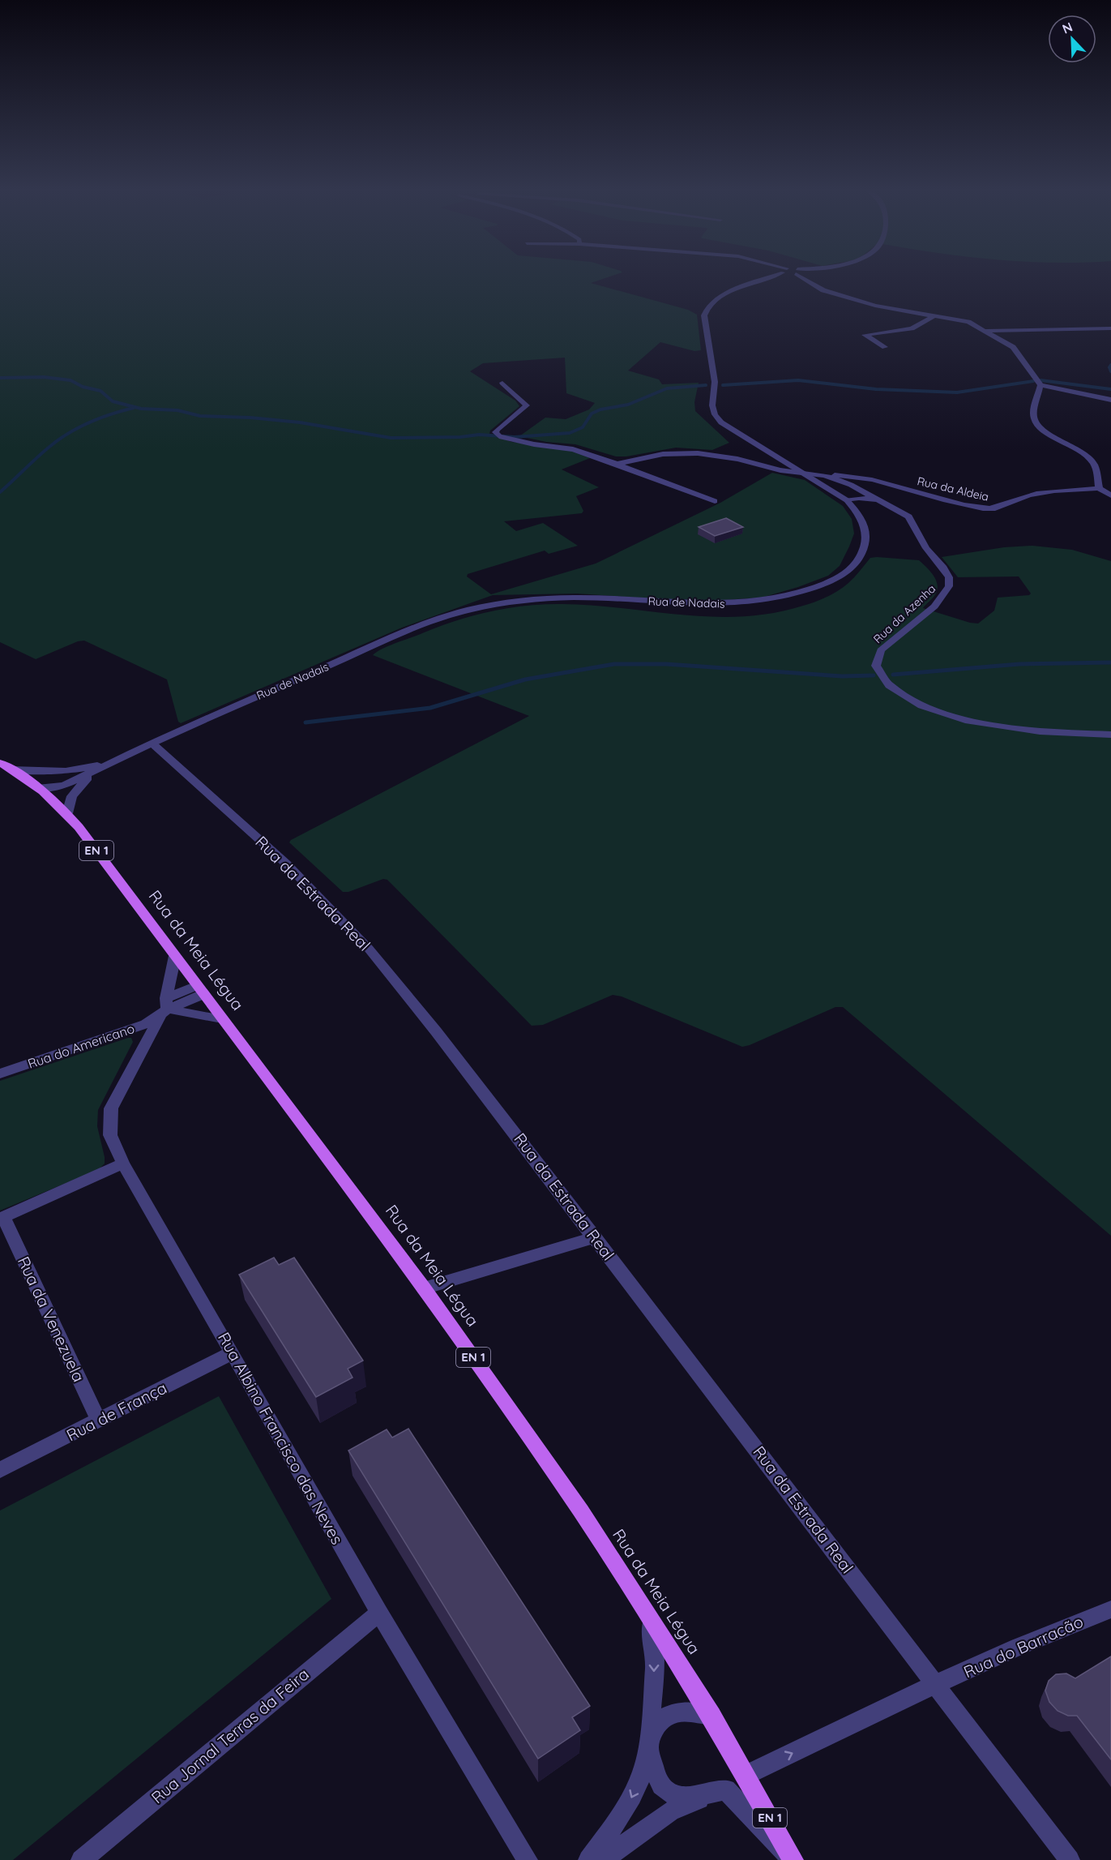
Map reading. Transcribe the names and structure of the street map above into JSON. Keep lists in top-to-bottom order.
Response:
{
  "streets": {
    "main road": ["EN 1", "Rua da Meia Légua"],
    "street": [
      "Rua da Aldeia",
      "Rua de Nadais",
      "Rua da Azenha",
      "Rua da Estrada Real",
      "Rua do Americano",
      "Rua da Venezuela",
      "Rua de França",
      "Rua Albino Francisco das Neves",
      "Rua do Barracão",
      "Rua Jornal Terras da Feira"
    ]
  },
  "crossings": [
    ["Rua da Aldeia", "Rua da Azenha"],
    ["Rua de Nadais", "Rua da Azenha"],
    ["Rua de Nadais", "Rua da Estrada Real"],
    ["Rua de Nadais", "Rua da Meia Légua"],
    ["Rua da Estrada Real", "Rua do Barracão"],
    ["Rua da Meia Légua", "Rua Albino Francisco das Neves"],
    ["Rua do Americano", "Rua Albino Francisco das Neves"],
    ["Rua da Venezuela", "Rua de França"],
    ["Rua de França", "Rua Albino Francisco das Neves"],
    ["Rua Albino Francisco das Neves", "Rua Jornal Terras da Feira"]
  ],
  "north": "top left"
}
